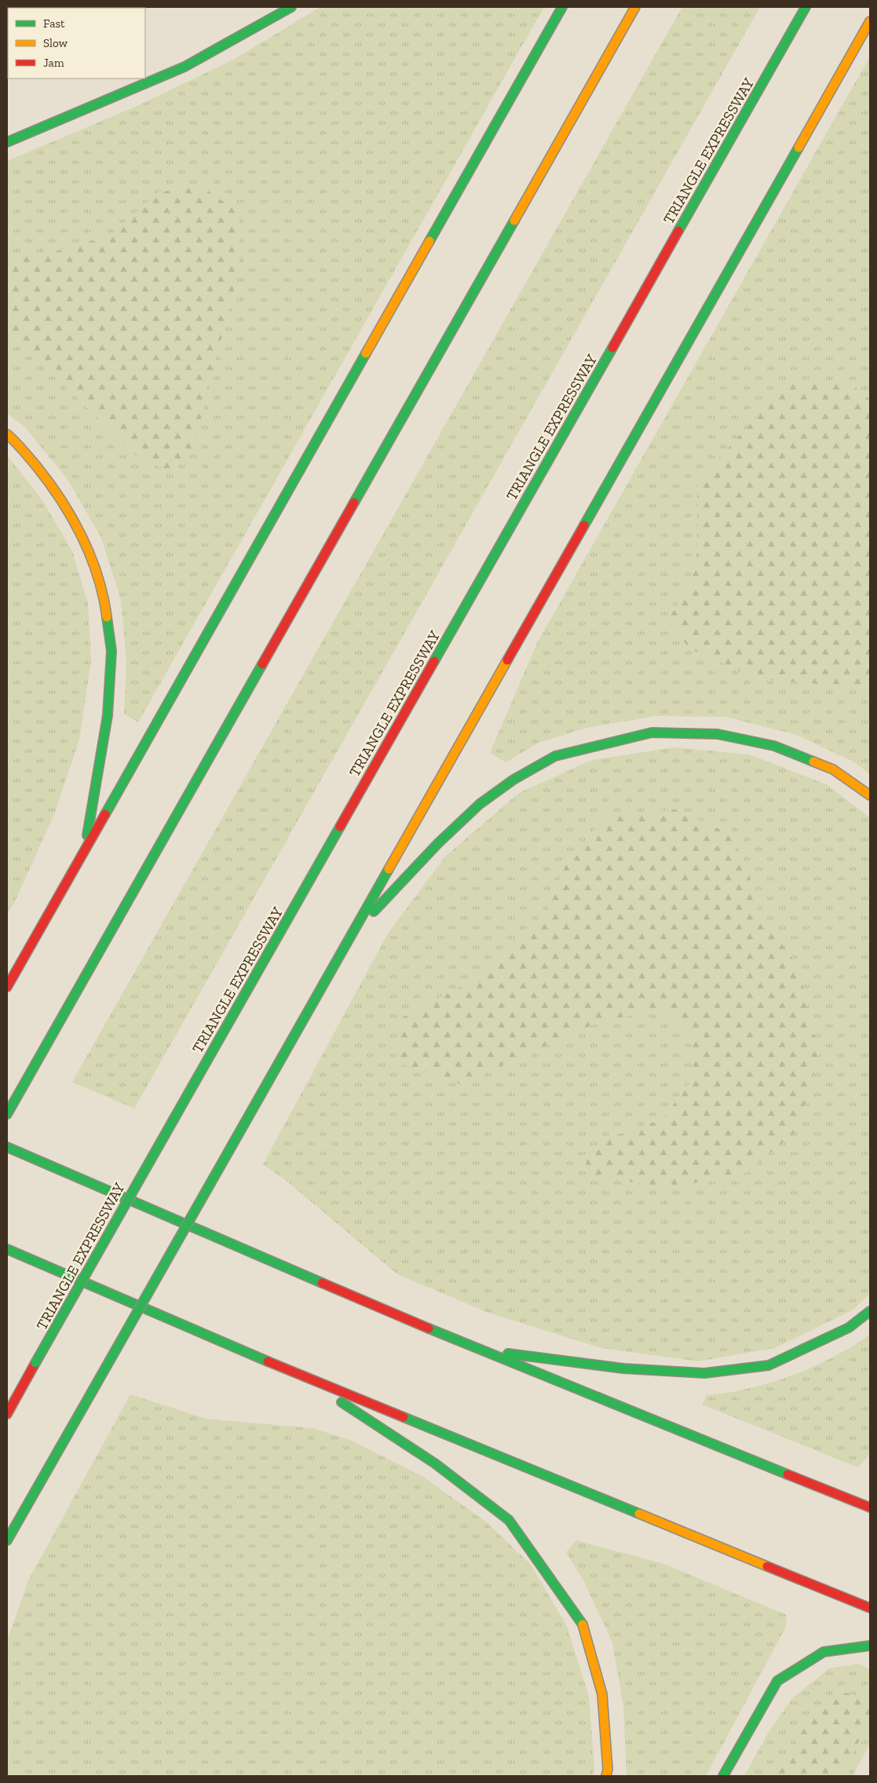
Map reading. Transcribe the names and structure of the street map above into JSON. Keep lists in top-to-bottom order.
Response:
{
  "streets": {
    "highway": ["TRIANGLE EXPRESSWAY"]
  },
  "legend": ["Fast", "Slow", "Jam"]
}
